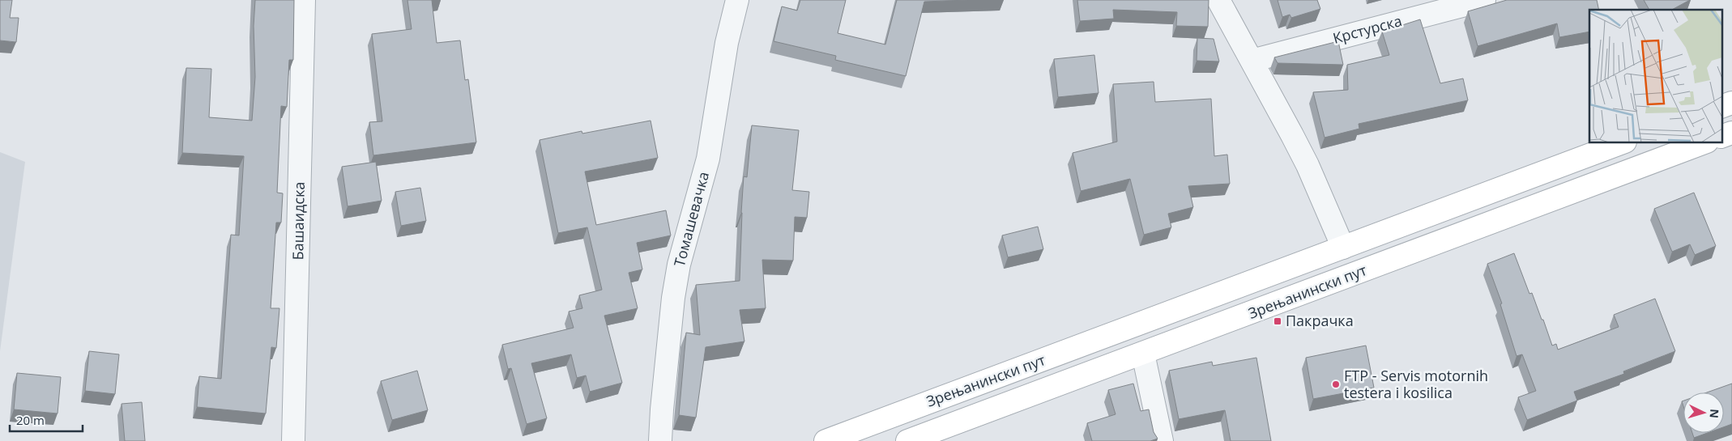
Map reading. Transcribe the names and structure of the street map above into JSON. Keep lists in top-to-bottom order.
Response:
{
  "streets": {
    "main road": ["Зрењанински пут"],
    "street": ["Крстурска", "Томашевачка", "Башаидска"]
  },
  "places": {
    "transit": ["Пакрачка"],
    "other": ["FTP - Servis motornih testera i kosilica"]
  },
  "scale_bar": "20 m",
  "north": "right"
}
